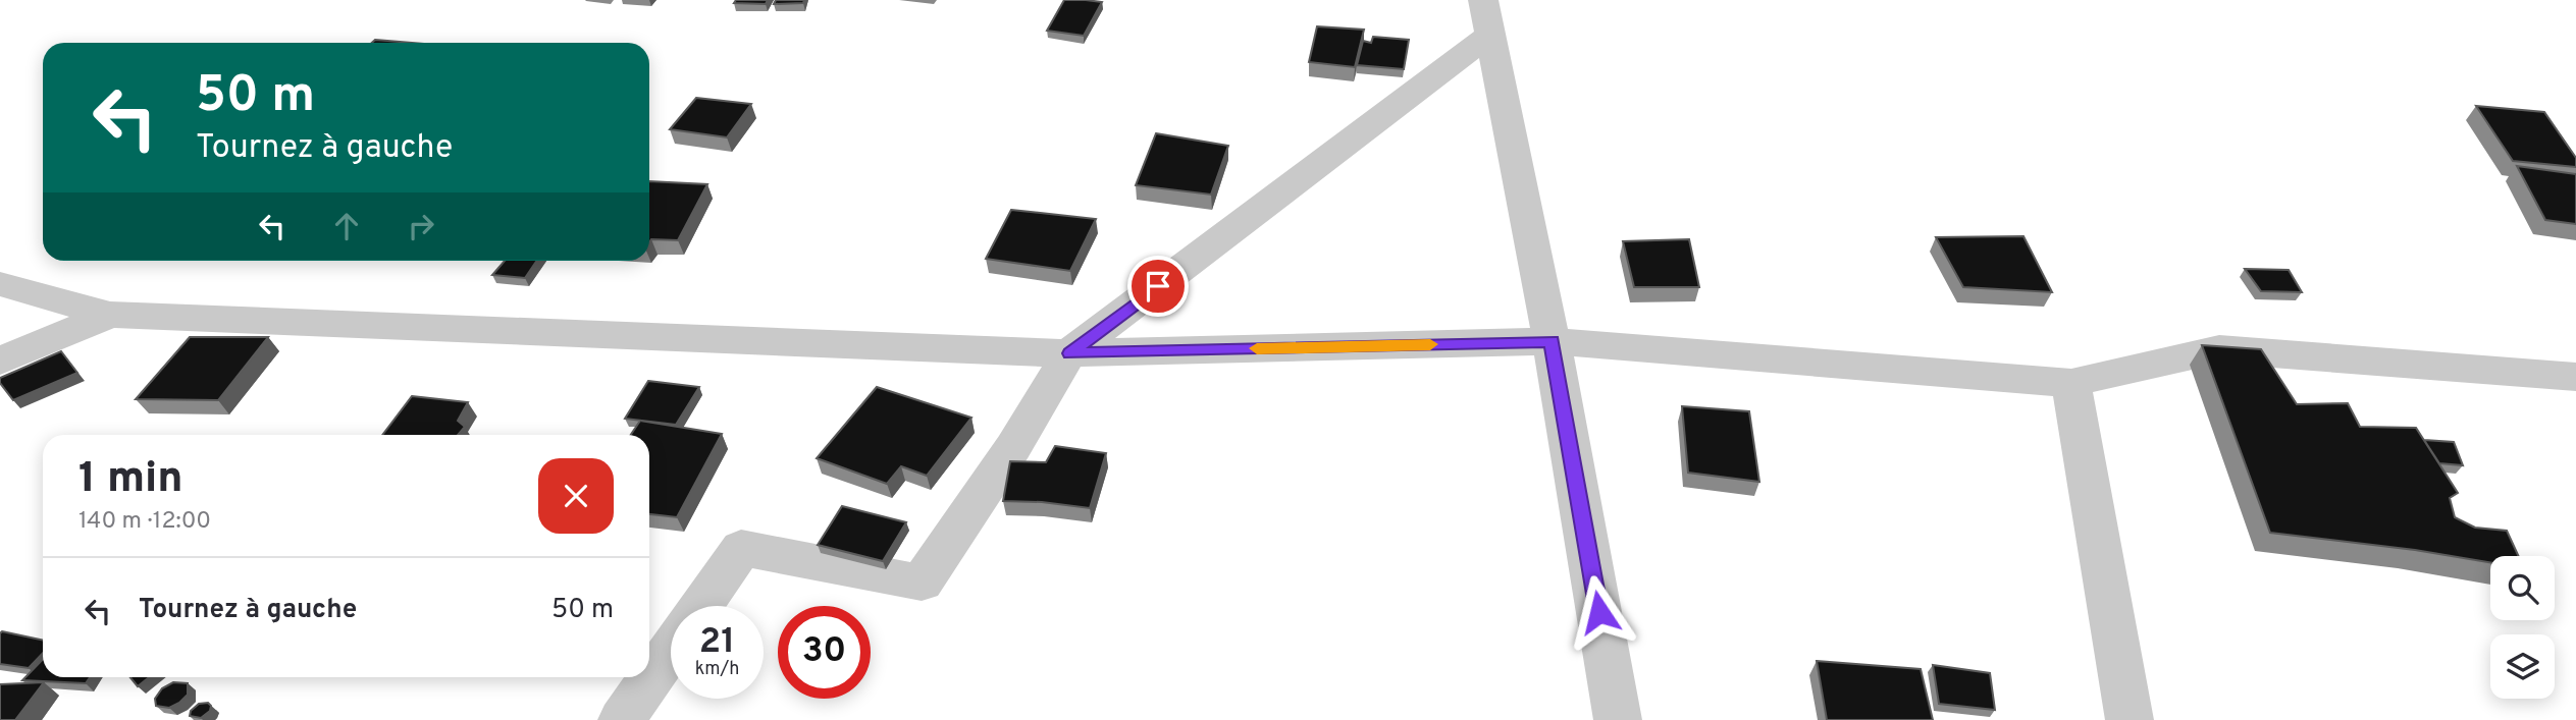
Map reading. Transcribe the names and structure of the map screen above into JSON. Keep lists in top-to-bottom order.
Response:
{
  "page": {
    "turn": ["50 m", "Tournez à gauche"],
    "heading": ["1 min", "140 m · 12:00"],
    "list": [
      {
        "name": "Tournez à gauche",
        "value": "50 m"
      }
    ],
    "speed": "21 km/h",
    "limit": "30"
  }
}
